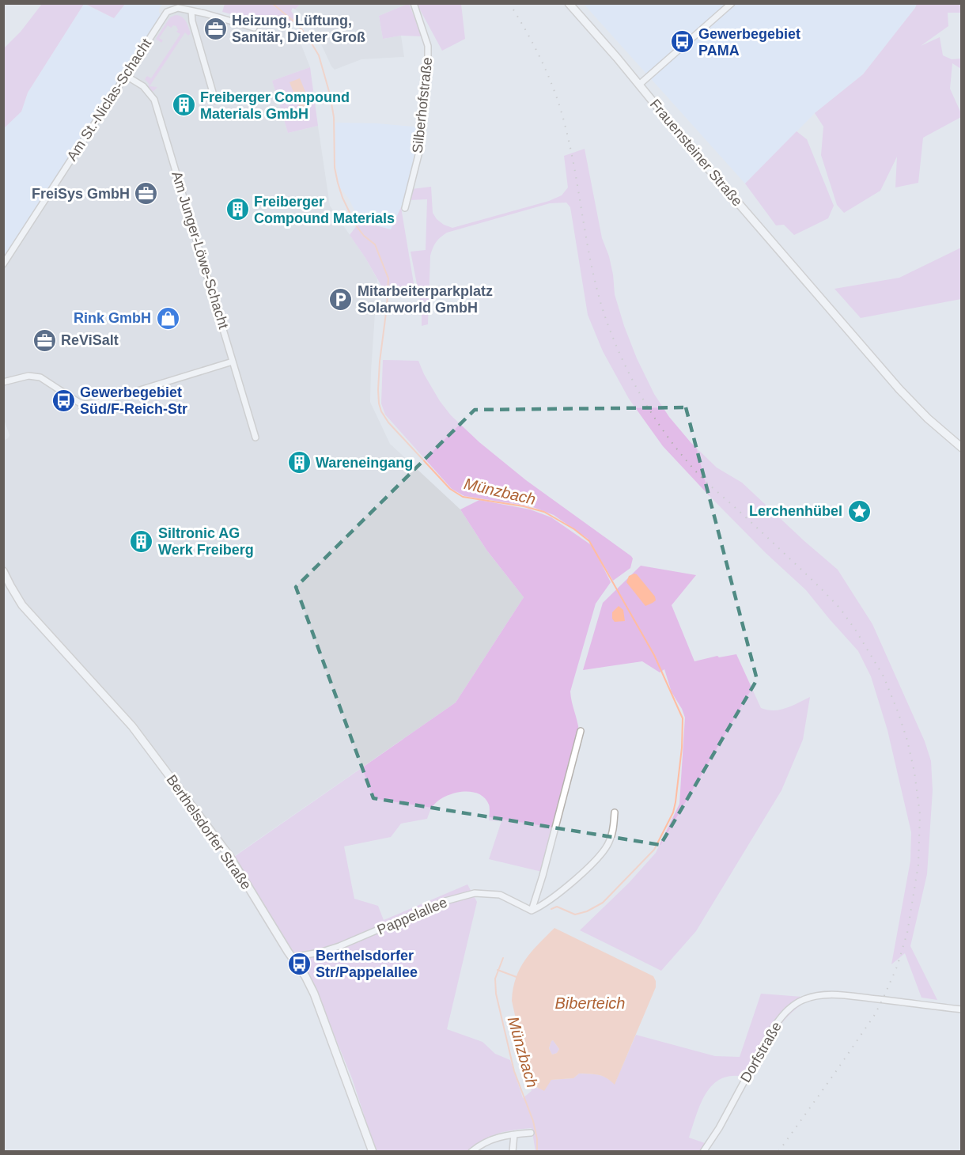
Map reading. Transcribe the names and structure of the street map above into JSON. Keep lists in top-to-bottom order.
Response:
{
  "streets": {
    "street": [
      "Am St.-Niclas-Schacht",
      "Silberhofstraße",
      "Frauensteiner Straße",
      "Am Junger-Löwe-Schacht",
      "Berthelsdorfer Straße",
      "Pappelallee",
      "Dorfstraße"
    ]
  },
  "crossings": [
    ["Am St.-Niclas-Schacht", "Am Junger-Löwe-Schacht"],
    ["Berthelsdorfer Straße", "Pappelallee"]
  ],
  "water": ["Münzbach", "Biberteich"],
  "places": {
    "office": ["Heizung, Lüftung, Sanitär, Dieter Groß", "FreiSys GmbH", "ReViSalt"],
    "bus stop": ["Gewerbegebiet PAMA", "Gewerbegebiet Süd/F-Reich-Str", "Berthelsdorfer Str/Pappelallee"],
    "building": [
      "Freiberger Compound Materials GmbH",
      "Freiberger Compound Materials",
      "Wareneingang",
      "Siltronic AG Werk Freiberg"
    ],
    "parking": ["Mitarbeiterparkplatz Solarworld GmbH"],
    "shop": ["Rink GmbH"],
    "place": ["Lerchenhübel"]
  }
}
